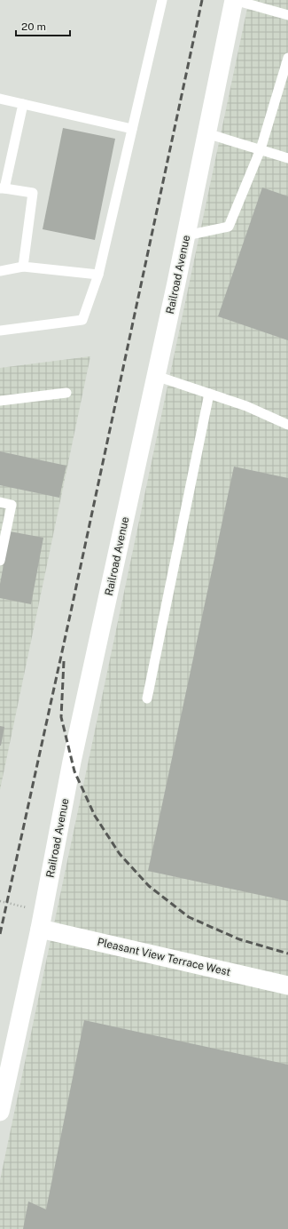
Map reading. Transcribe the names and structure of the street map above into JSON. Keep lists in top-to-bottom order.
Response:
{
  "streets": {
    "street": ["Railroad Avenue", "Pleasant View Terrace West"]
  },
  "crossings": [
    ["Railroad Avenue", "Pleasant View Terrace West"]
  ],
  "scale_bar": "20 m"
}
